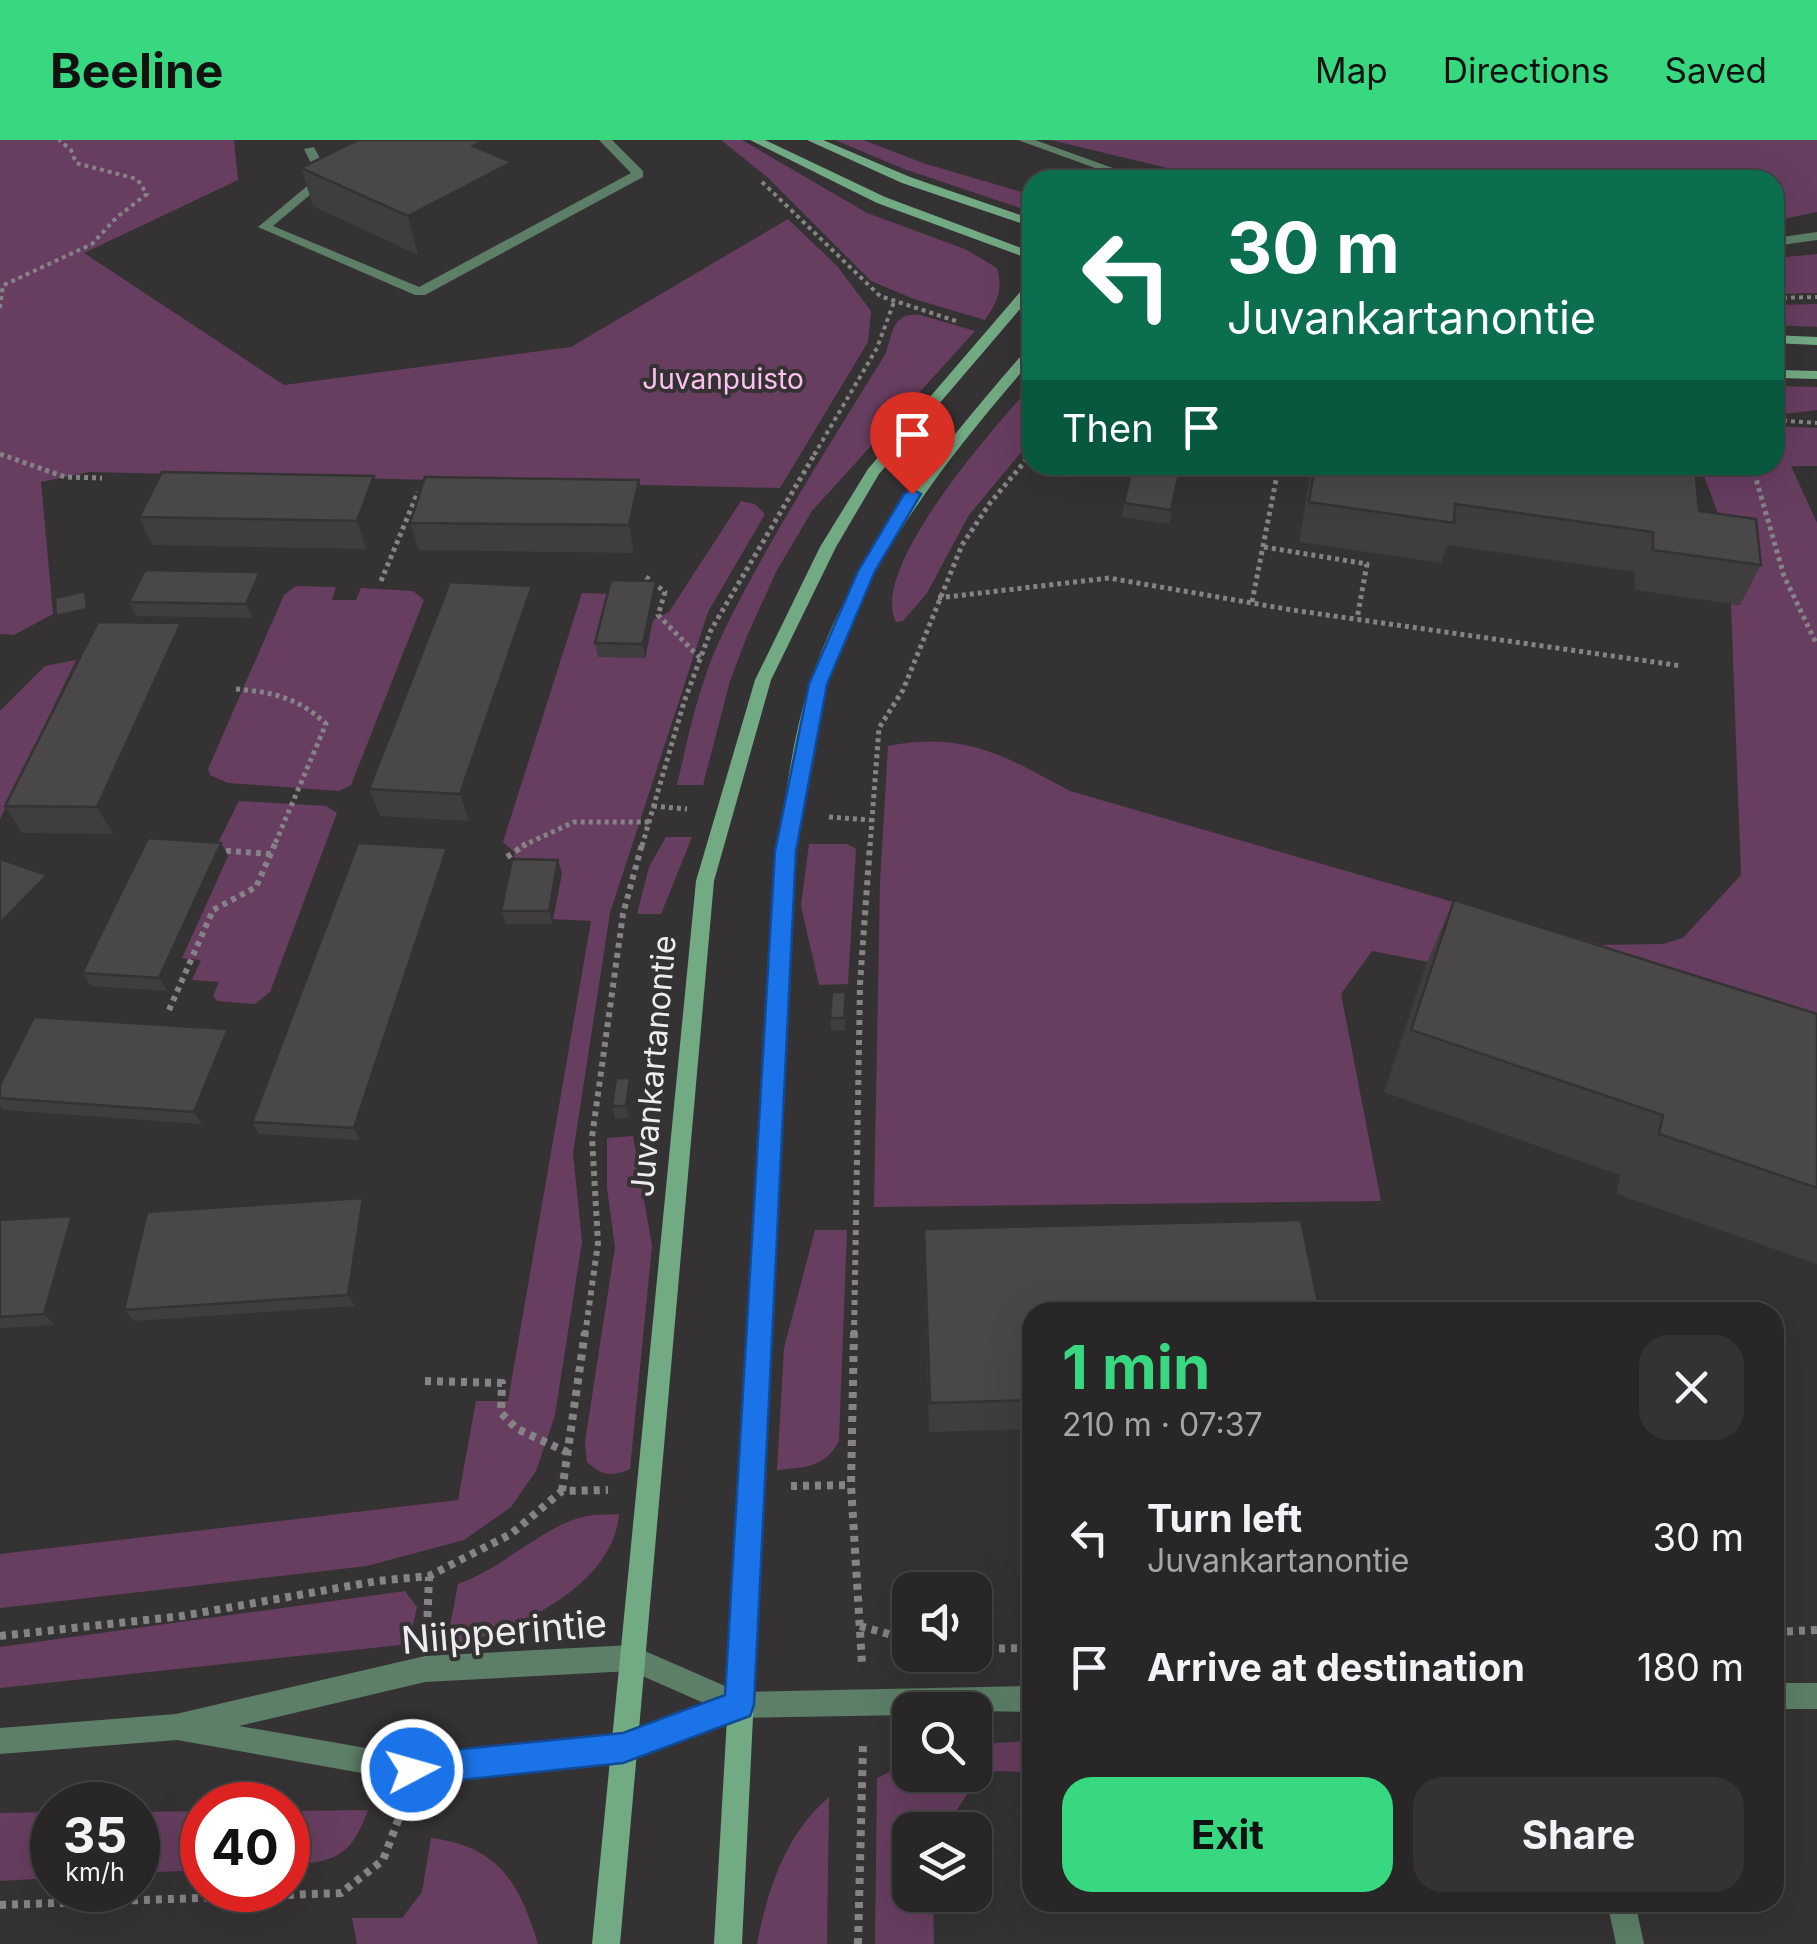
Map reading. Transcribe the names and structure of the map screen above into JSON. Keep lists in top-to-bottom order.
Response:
{
  "streets": {
    "main road": ["Juvankartanontie"],
    "street": ["Niipperintie"]
  },
  "crossings": [
    ["Juvankartanontie", "Niipperintie"]
  ],
  "parks": ["Juvanpuisto"],
  "page": {
    "header": "Beeline",
    "nav": ["Map", "Directions", "Saved"],
    "turn": ["30 m", "Juvankartanontie"],
    "then": "Then",
    "heading": ["1 min", "210 m · 07:37"],
    "list": [
      {
        "name": "Turn left",
        "note": "Juvankartanontie",
        "value": "30 m"
      },
      {
        "name": "Arrive at destination",
        "value": "180 m"
      }
    ],
    "buttons": ["Exit", "Share"],
    "speed": "35 km/h",
    "limit": "40"
  }
}
